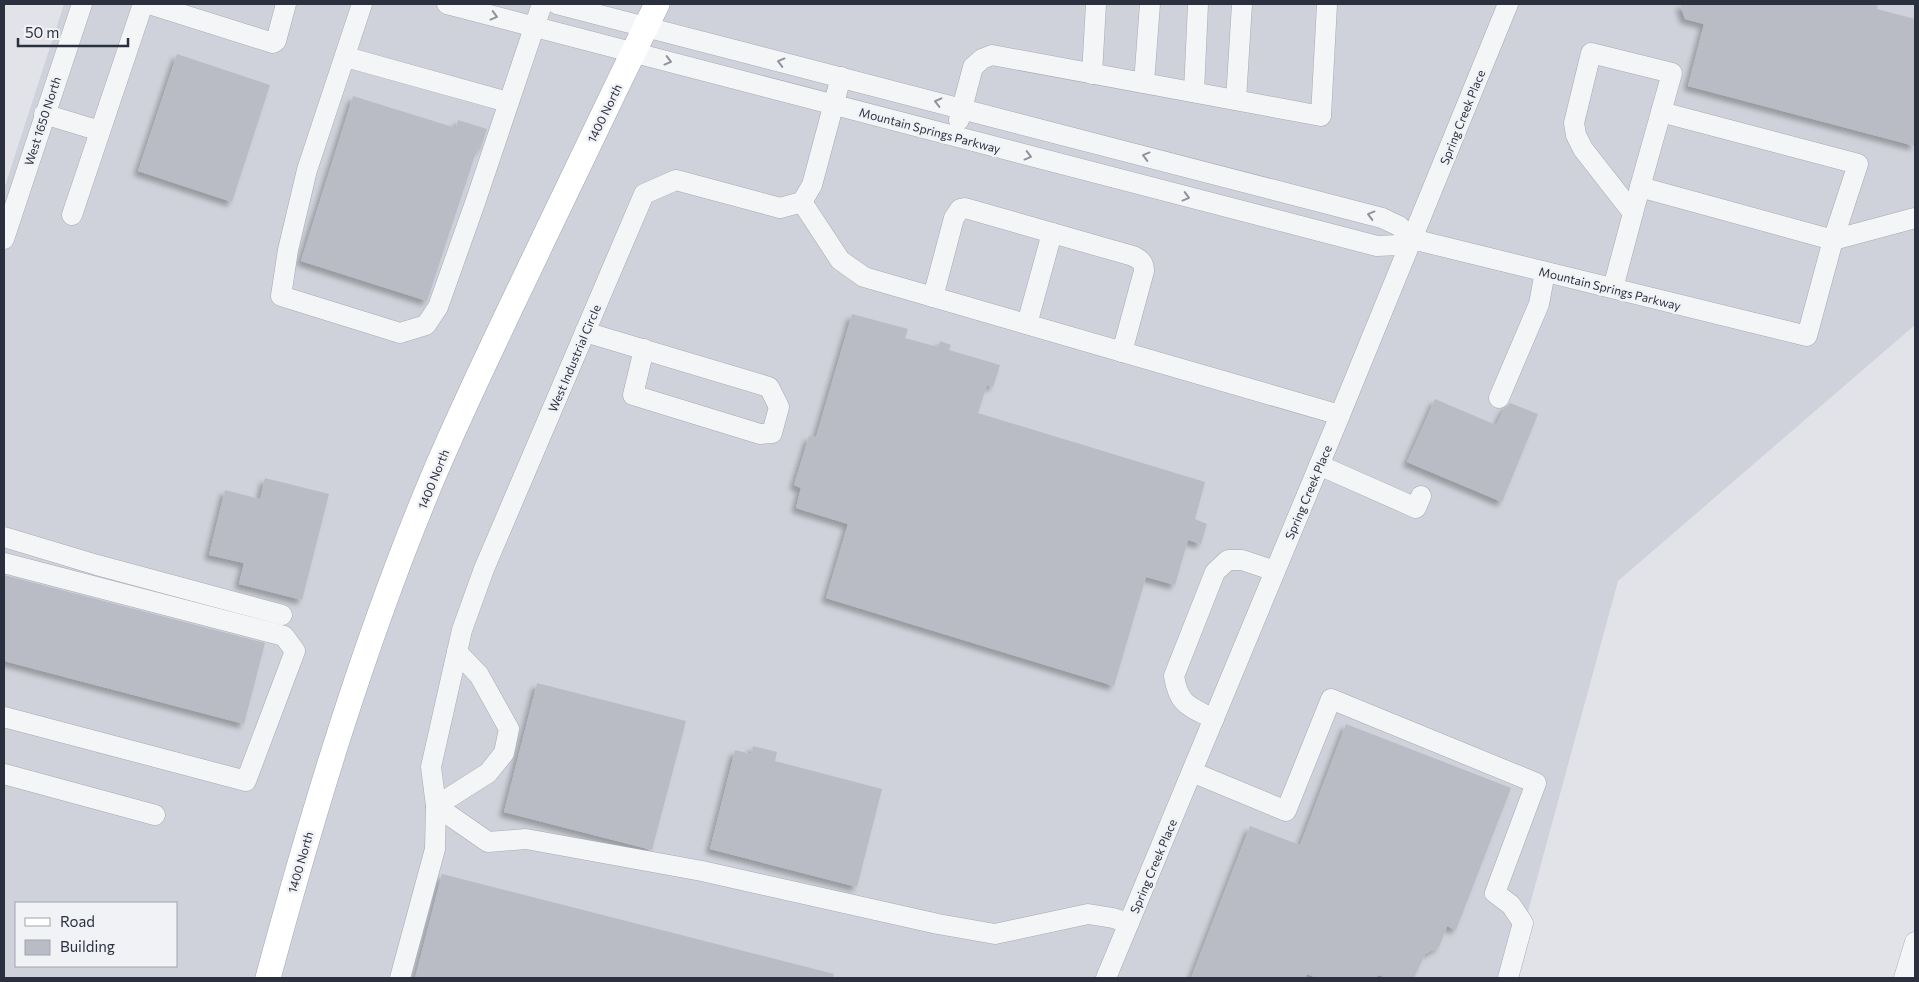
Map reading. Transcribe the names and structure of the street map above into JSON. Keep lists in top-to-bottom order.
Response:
{
  "streets": {
    "main road": ["1400 North"],
    "street": [
      "Spring Creek Place",
      "West 1650 North",
      "Mountain Springs Parkway",
      "West Industrial Circle"
    ]
  },
  "crossings": [
    ["1400 North", "Mountain Springs Parkway"],
    ["Spring Creek Place", "Mountain Springs Parkway"]
  ],
  "legend": ["Road", "Building"],
  "scale_bar": "50 m"
}
